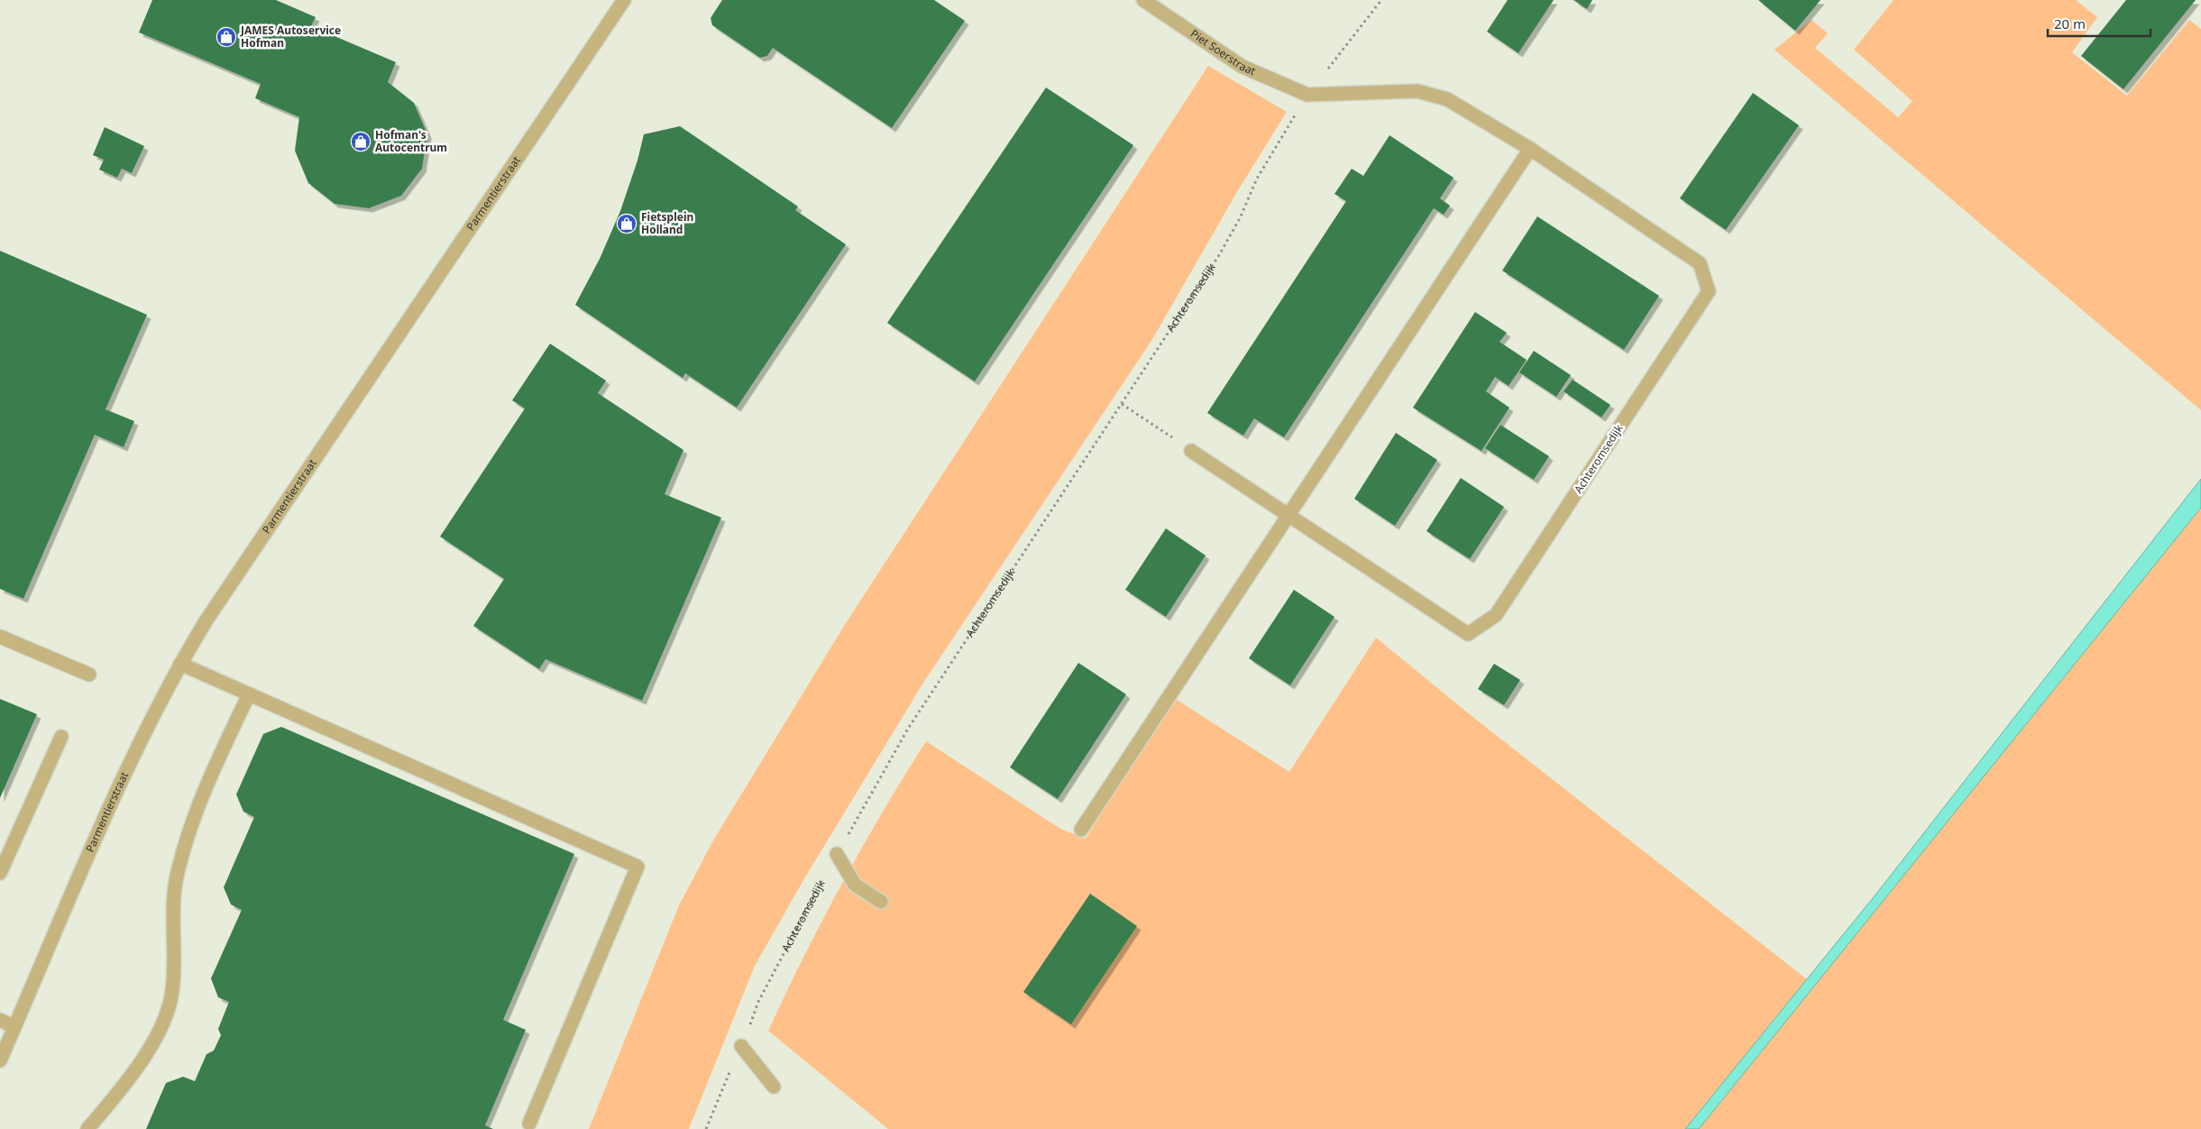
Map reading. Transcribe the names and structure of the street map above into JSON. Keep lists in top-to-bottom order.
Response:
{
  "streets": {
    "street": ["Piet Soerstraat", "Parmentierstraat", "Achteromsedijk"]
  },
  "crossings": [
    ["Piet Soerstraat", "Achteromsedijk"]
  ],
  "places": {
    "shop": ["JAMES Autoservice Hofman", "Hofman's Autocentrum", "Fietsplein Holland"]
  },
  "scale_bar": "20 m"
}
